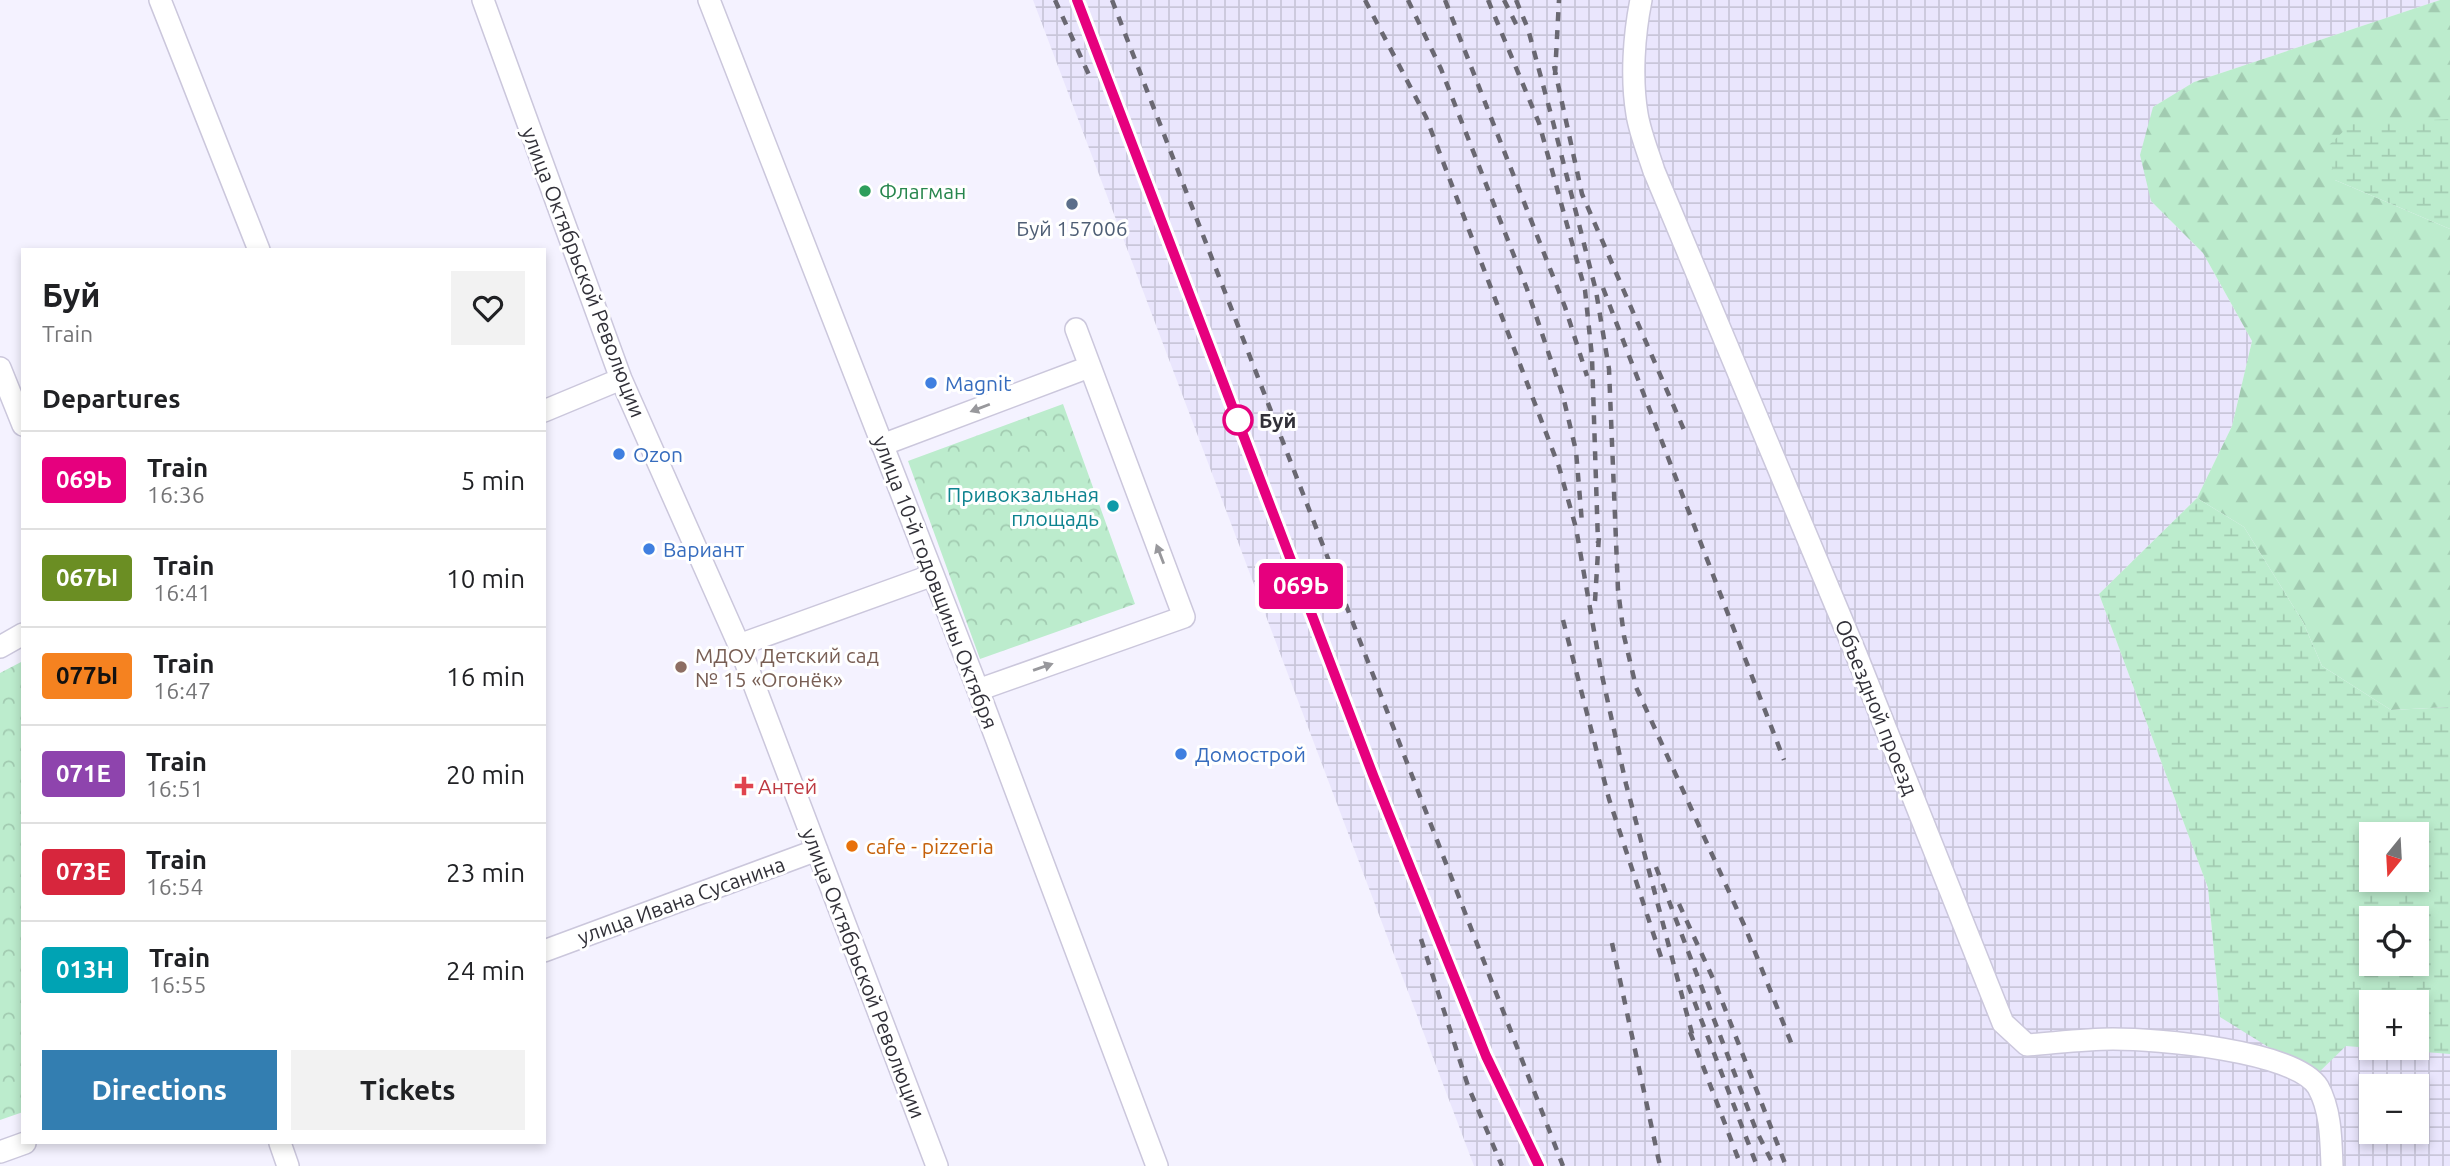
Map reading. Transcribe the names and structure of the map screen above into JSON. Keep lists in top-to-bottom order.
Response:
{
  "streets": {
    "street": [
      "улица Октябрьской Революции",
      "улица 10-й годовщины Октября",
      "Объездной проезд",
      "улица Ивана Сусанина"
    ]
  },
  "crossings": [
    ["улица Октябрьской Революции", "улица Ивана Сусанина"]
  ],
  "places": {
    "other": [
      "Флагман",
      "Буй 157006",
      "Magnit",
      "Буй",
      "Ozon",
      "Привокзальная площадь",
      "Вариант",
      "МДОУ Детский сад № 15 «Огонёк»",
      "Домострой",
      "cafe - pizzeria"
    ],
    "health": ["Антей"]
  },
  "north": "bottom",
  "page": {
    "on_map": "069Ь",
    "heading": [
      ["Буй", "Train"],
      "Departures"
    ],
    "list": [
      {
        "mark": "069Ь",
        "name": "Train",
        "note": "16:36",
        "value": "5 min"
      },
      {
        "mark": "067Ы",
        "name": "Train",
        "note": "16:41",
        "value": "10 min"
      },
      {
        "mark": "077Ы",
        "name": "Train",
        "note": "16:47",
        "value": "16 min"
      },
      {
        "mark": "071Е",
        "name": "Train",
        "note": "16:51",
        "value": "20 min"
      },
      {
        "mark": "073Е",
        "name": "Train",
        "note": "16:54",
        "value": "23 min"
      },
      {
        "mark": "013Н",
        "name": "Train",
        "note": "16:55",
        "value": "24 min"
      }
    ],
    "map_buttons": ["+", "−"],
    "buttons": ["Directions", "Tickets"]
  }
}
